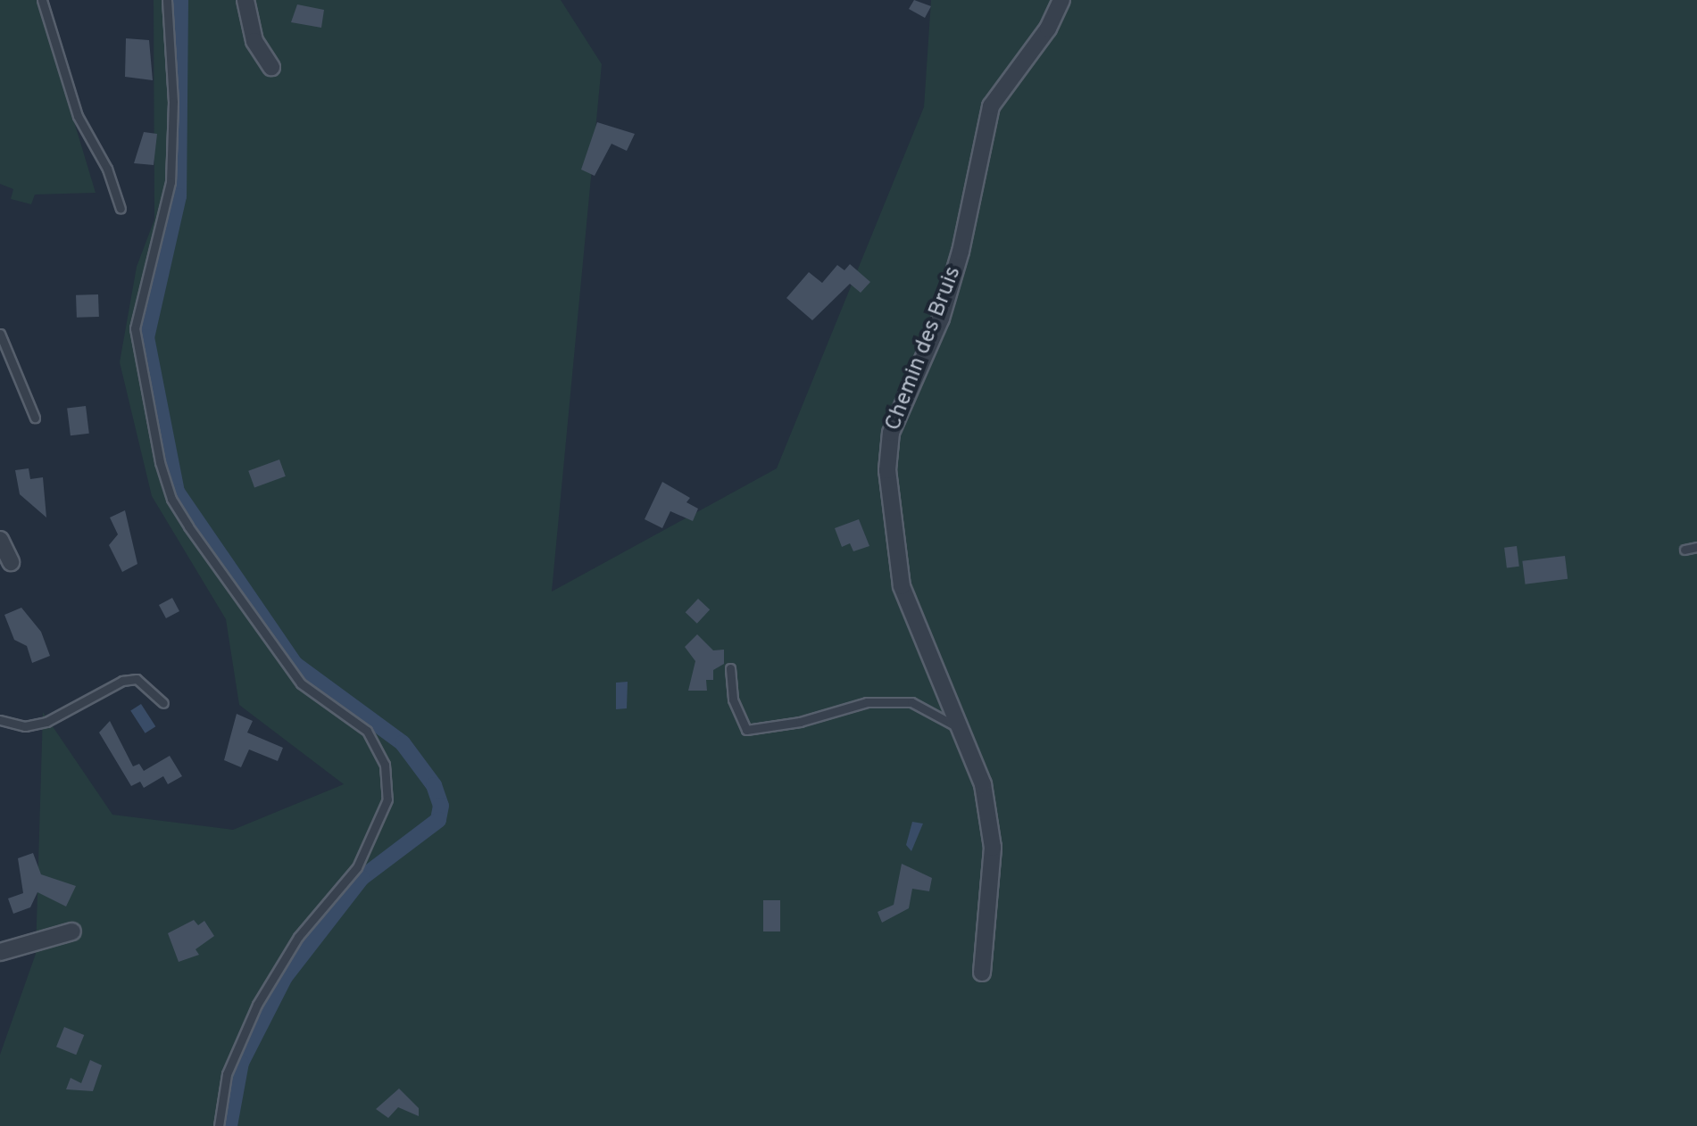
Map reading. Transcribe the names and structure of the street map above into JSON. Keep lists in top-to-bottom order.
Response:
{
  "streets": {
    "street": ["Chemin des Bruis"]
  }
}
